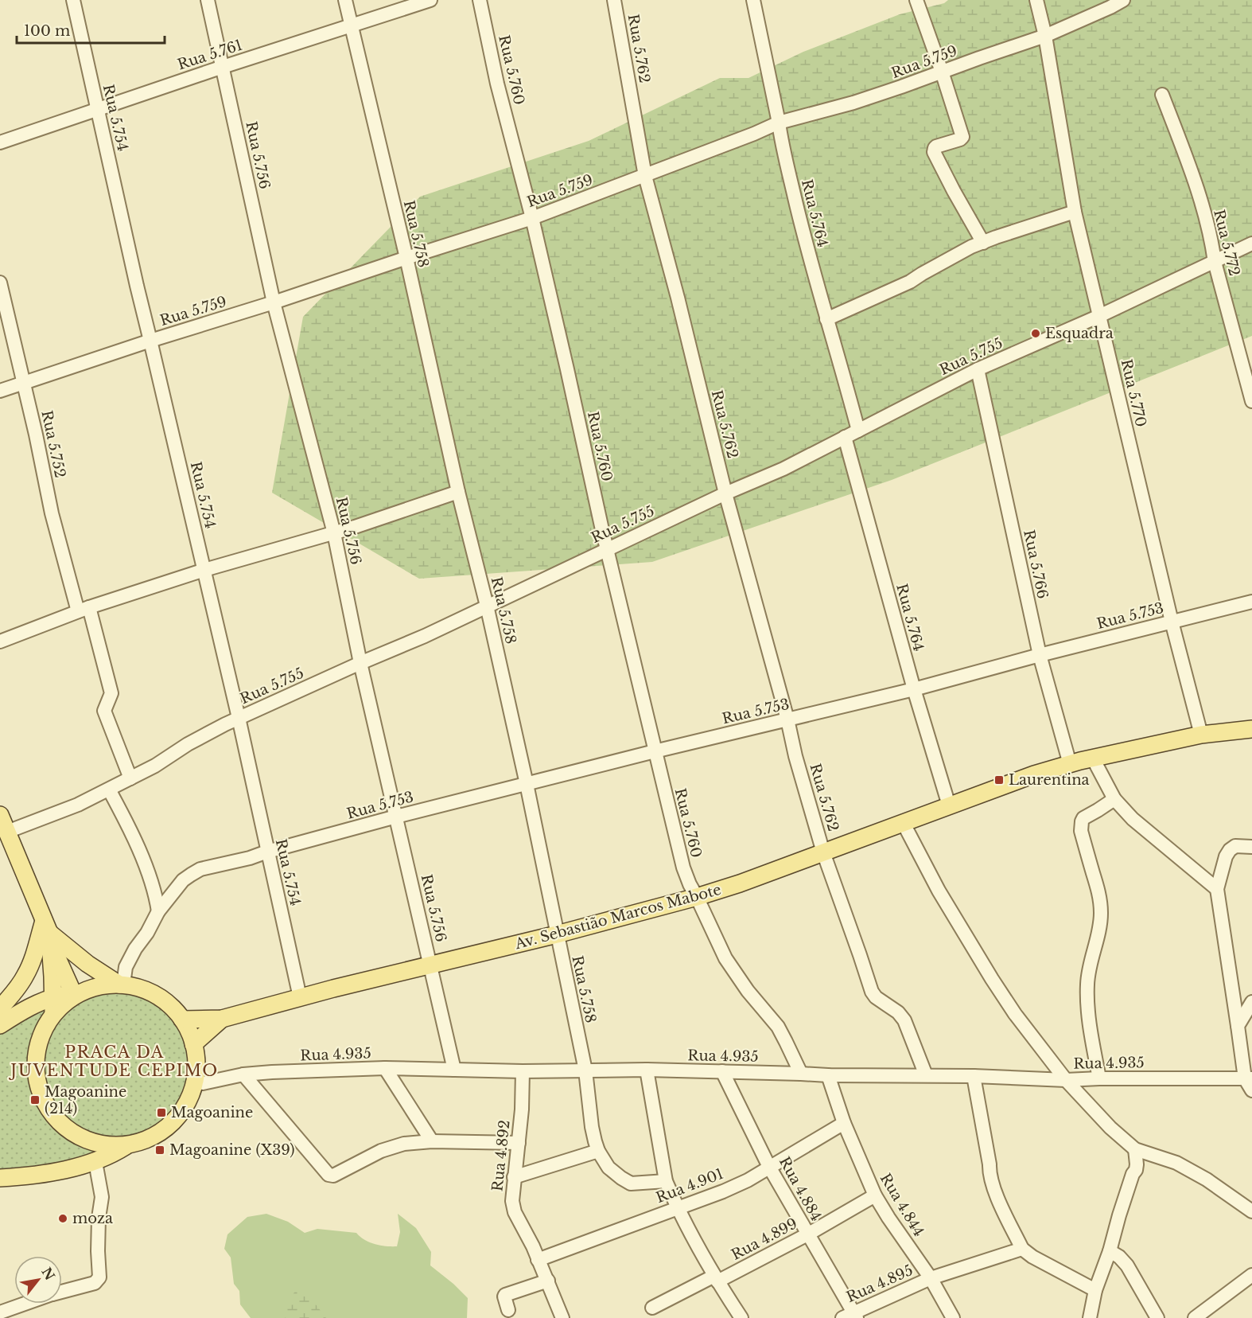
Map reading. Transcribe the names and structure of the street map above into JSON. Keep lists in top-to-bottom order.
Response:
{
  "streets": {
    "main road": ["Av. Sebastião Marcos Mabote"],
    "street": [
      "Rua 5.762",
      "Rua 5.761",
      "Rua 5.759",
      "Rua 5.760",
      "Rua 5.754",
      "Rua 5.756",
      "Rua 5.764",
      "Rua 5.758",
      "Rua 5.772",
      "Rua 5.755",
      "Rua 5.770",
      "Rua 5.752",
      "Rua 5.766",
      "Rua 5.753",
      "Rua 4.935",
      "Rua 4.892",
      "Rua 4.901",
      "Rua 4.884",
      "Rua 4.844",
      "Rua 4.899",
      "Rua 4.895"
    ]
  },
  "crossings": [
    ["Rua 5.762", "Rua 5.759"],
    ["Rua 5.762", "Rua 5.755"],
    ["Rua 5.762", "Rua 5.753"],
    ["Rua 5.762", "Av. Sebastião Marcos Mabote"],
    ["Rua 5.762", "Rua 4.935"],
    ["Rua 5.761", "Rua 5.754"],
    ["Rua 5.761", "Rua 5.756"],
    ["Rua 5.761", "Rua 5.758"],
    ["Rua 5.759", "Rua 5.760"],
    ["Rua 5.759", "Rua 5.754"],
    ["Rua 5.759", "Rua 5.756"],
    ["Rua 5.759", "Rua 5.764"],
    ["Rua 5.759", "Rua 5.758"],
    ["Rua 5.759", "Rua 5.770"],
    ["Rua 5.759", "Rua 5.752"],
    ["Rua 5.760", "Rua 5.755"],
    ["Rua 5.760", "Rua 5.753"],
    ["Rua 5.760", "Av. Sebastião Marcos Mabote"],
    ["Rua 5.760", "Rua 4.935"],
    ["Rua 5.754", "Rua 5.755"],
    ["Rua 5.754", "Rua 5.753"],
    ["Rua 5.754", "Av. Sebastião Marcos Mabote"],
    ["Rua 5.756", "Rua 5.755"],
    ["Rua 5.756", "Rua 5.753"],
    ["Rua 5.756", "Av. Sebastião Marcos Mabote"],
    ["Rua 5.756", "Rua 4.935"],
    ["Rua 5.764", "Rua 5.755"],
    ["Rua 5.764", "Rua 5.753"],
    ["Rua 5.764", "Av. Sebastião Marcos Mabote"],
    ["Rua 5.758", "Rua 5.755"],
    ["Rua 5.758", "Rua 5.753"],
    ["Rua 5.758", "Av. Sebastião Marcos Mabote"],
    ["Rua 5.758", "Rua 4.935"],
    ["Rua 5.772", "Rua 5.755"],
    ["Rua 5.755", "Rua 5.770"],
    ["Rua 5.755", "Rua 5.752"],
    ["Rua 5.755", "Rua 5.766"],
    ["Rua 5.770", "Rua 5.753"],
    ["Rua 5.770", "Av. Sebastião Marcos Mabote"],
    ["Rua 5.766", "Rua 5.753"],
    ["Rua 5.766", "Av. Sebastião Marcos Mabote"],
    ["Rua 5.753", "Av. Sebastião Marcos Mabote"],
    ["Rua 5.753", "Rua 4.935"],
    ["Av. Sebastião Marcos Mabote", "Rua 4.935"],
    ["Rua 4.935", "Rua 4.892"],
    ["Rua 4.935", "Rua 4.884"],
    ["Rua 4.935", "Rua 4.844"],
    ["Rua 4.892", "Rua 4.901"],
    ["Rua 4.901", "Rua 4.884"],
    ["Rua 4.901", "Rua 4.844"],
    ["Rua 4.884", "Rua 4.899"],
    ["Rua 4.884", "Rua 4.895"],
    ["Rua 4.844", "Rua 4.899"],
    ["Rua 4.844", "Rua 4.895"]
  ],
  "districts": ["PRACA DA JUVENTUDE CEPIMO"],
  "places": {
    "other": ["Esquadra", "moza"],
    "transit": [
      "Laurentina",
      "Magoanine (214)",
      "Magoanine",
      "Magoanine (X39)"
    ]
  },
  "scale_bar": "100 m",
  "north": "top right"
}
